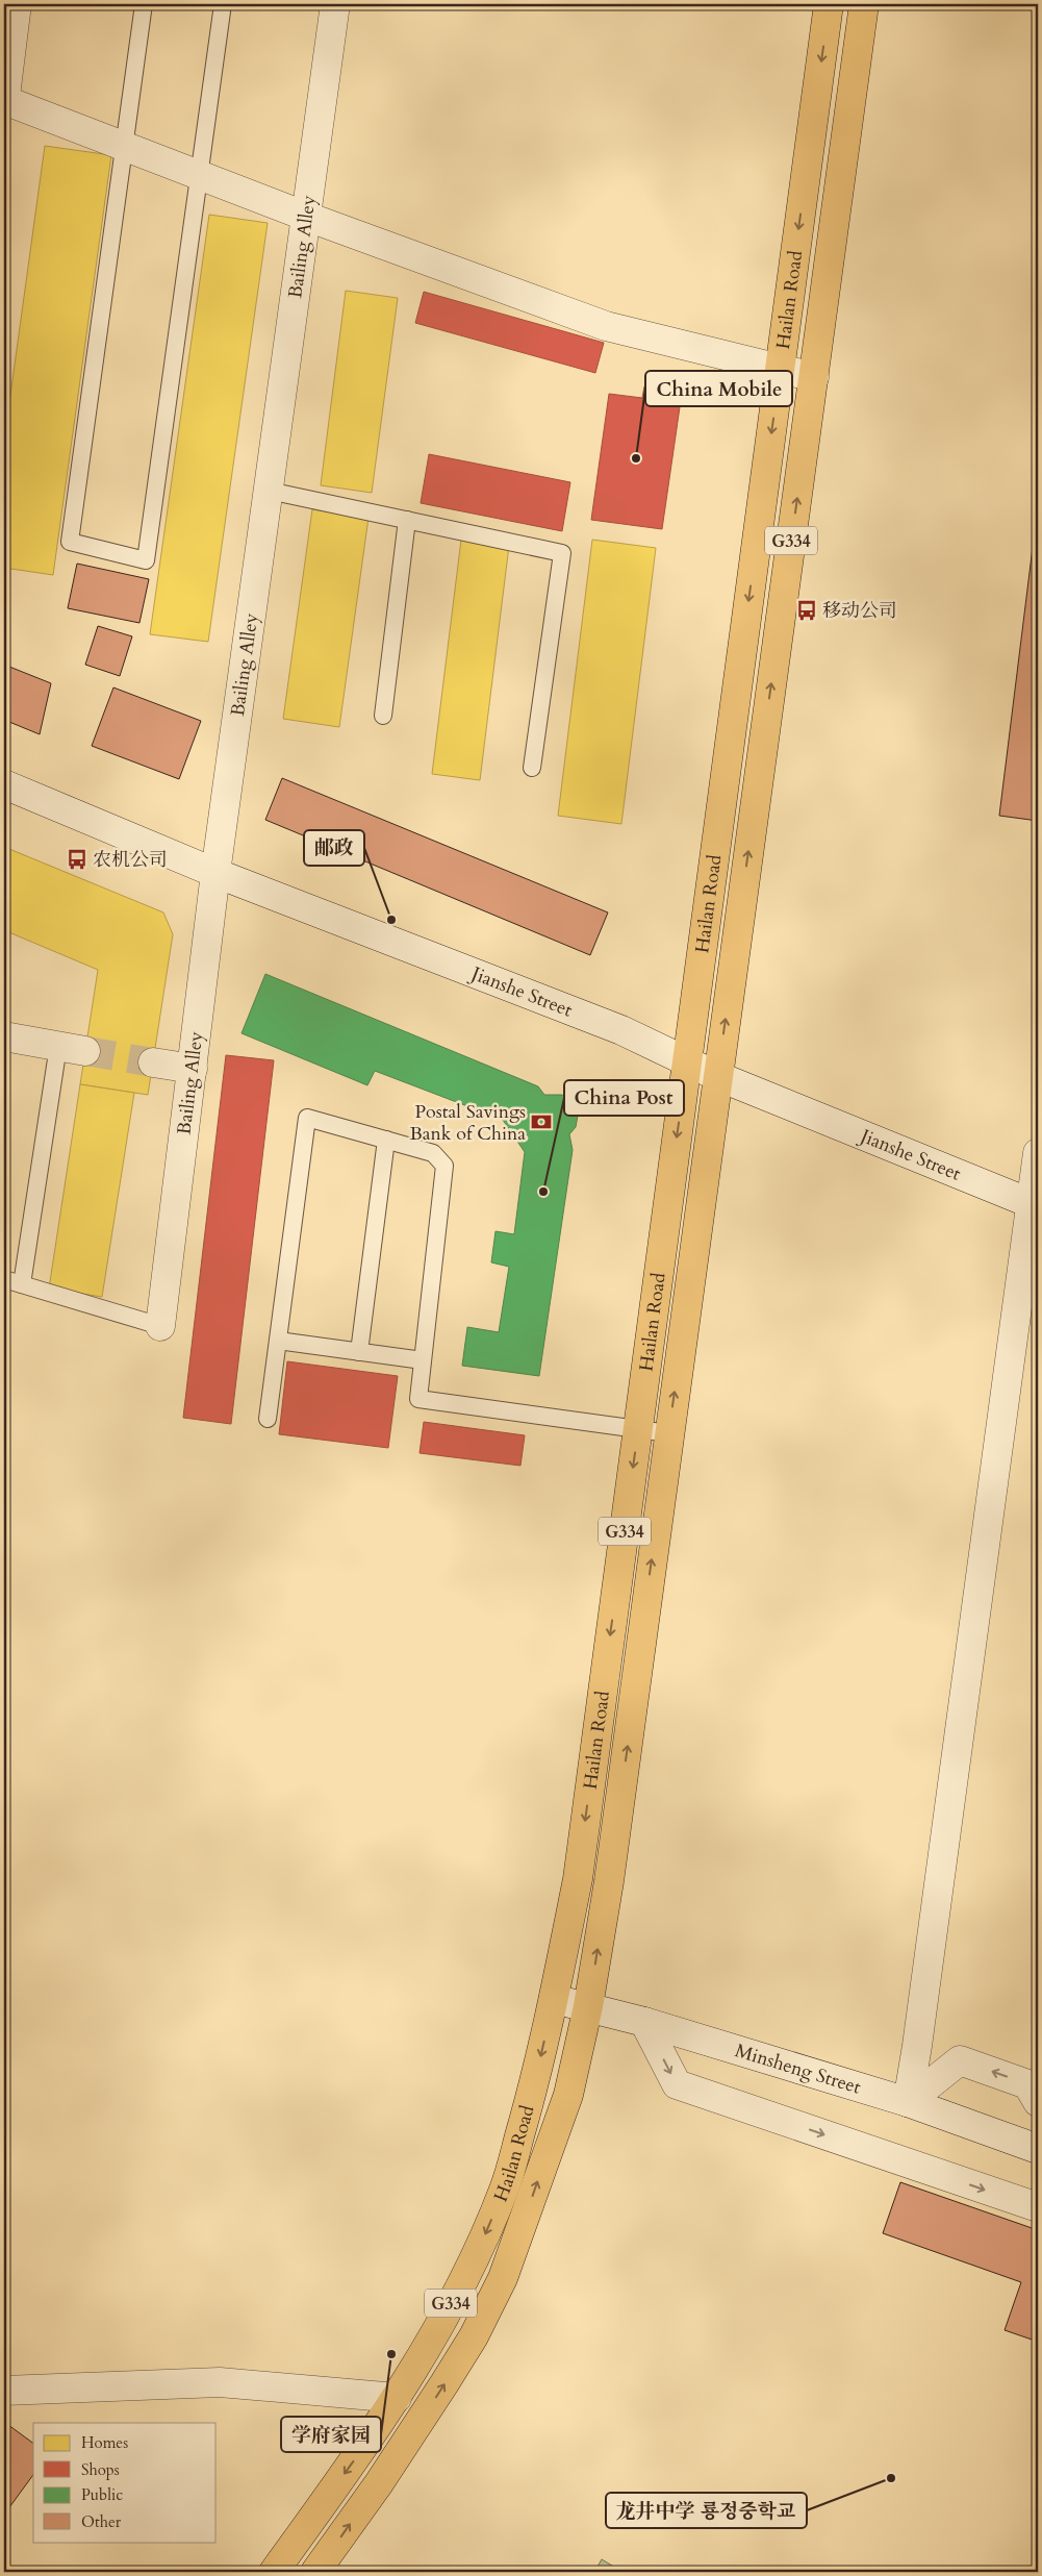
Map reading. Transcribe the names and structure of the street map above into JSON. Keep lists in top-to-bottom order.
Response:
{
  "streets": {
    "highway": ["Hailan Road", "G334"],
    "street": ["Bailing Alley", "Jianshe Street", "Minsheng Street"]
  },
  "crossings": [
    ["Bailing Alley", "Jianshe Street"],
    ["Hailan Road", "Jianshe Street"],
    ["Hailan Road", "Minsheng Street"]
  ],
  "places": {
    "other": [
      "China Mobile",
      "邮政",
      "China Post",
      "学府家园",
      "龙井中学 룡정중학교"
    ],
    "bus stop": ["移动公司", "农机公司"],
    "bank": ["Postal Savings Bank of China"]
  },
  "legend": [
    "Homes",
    "Shops",
    "Public",
    "Other"
  ]
}
